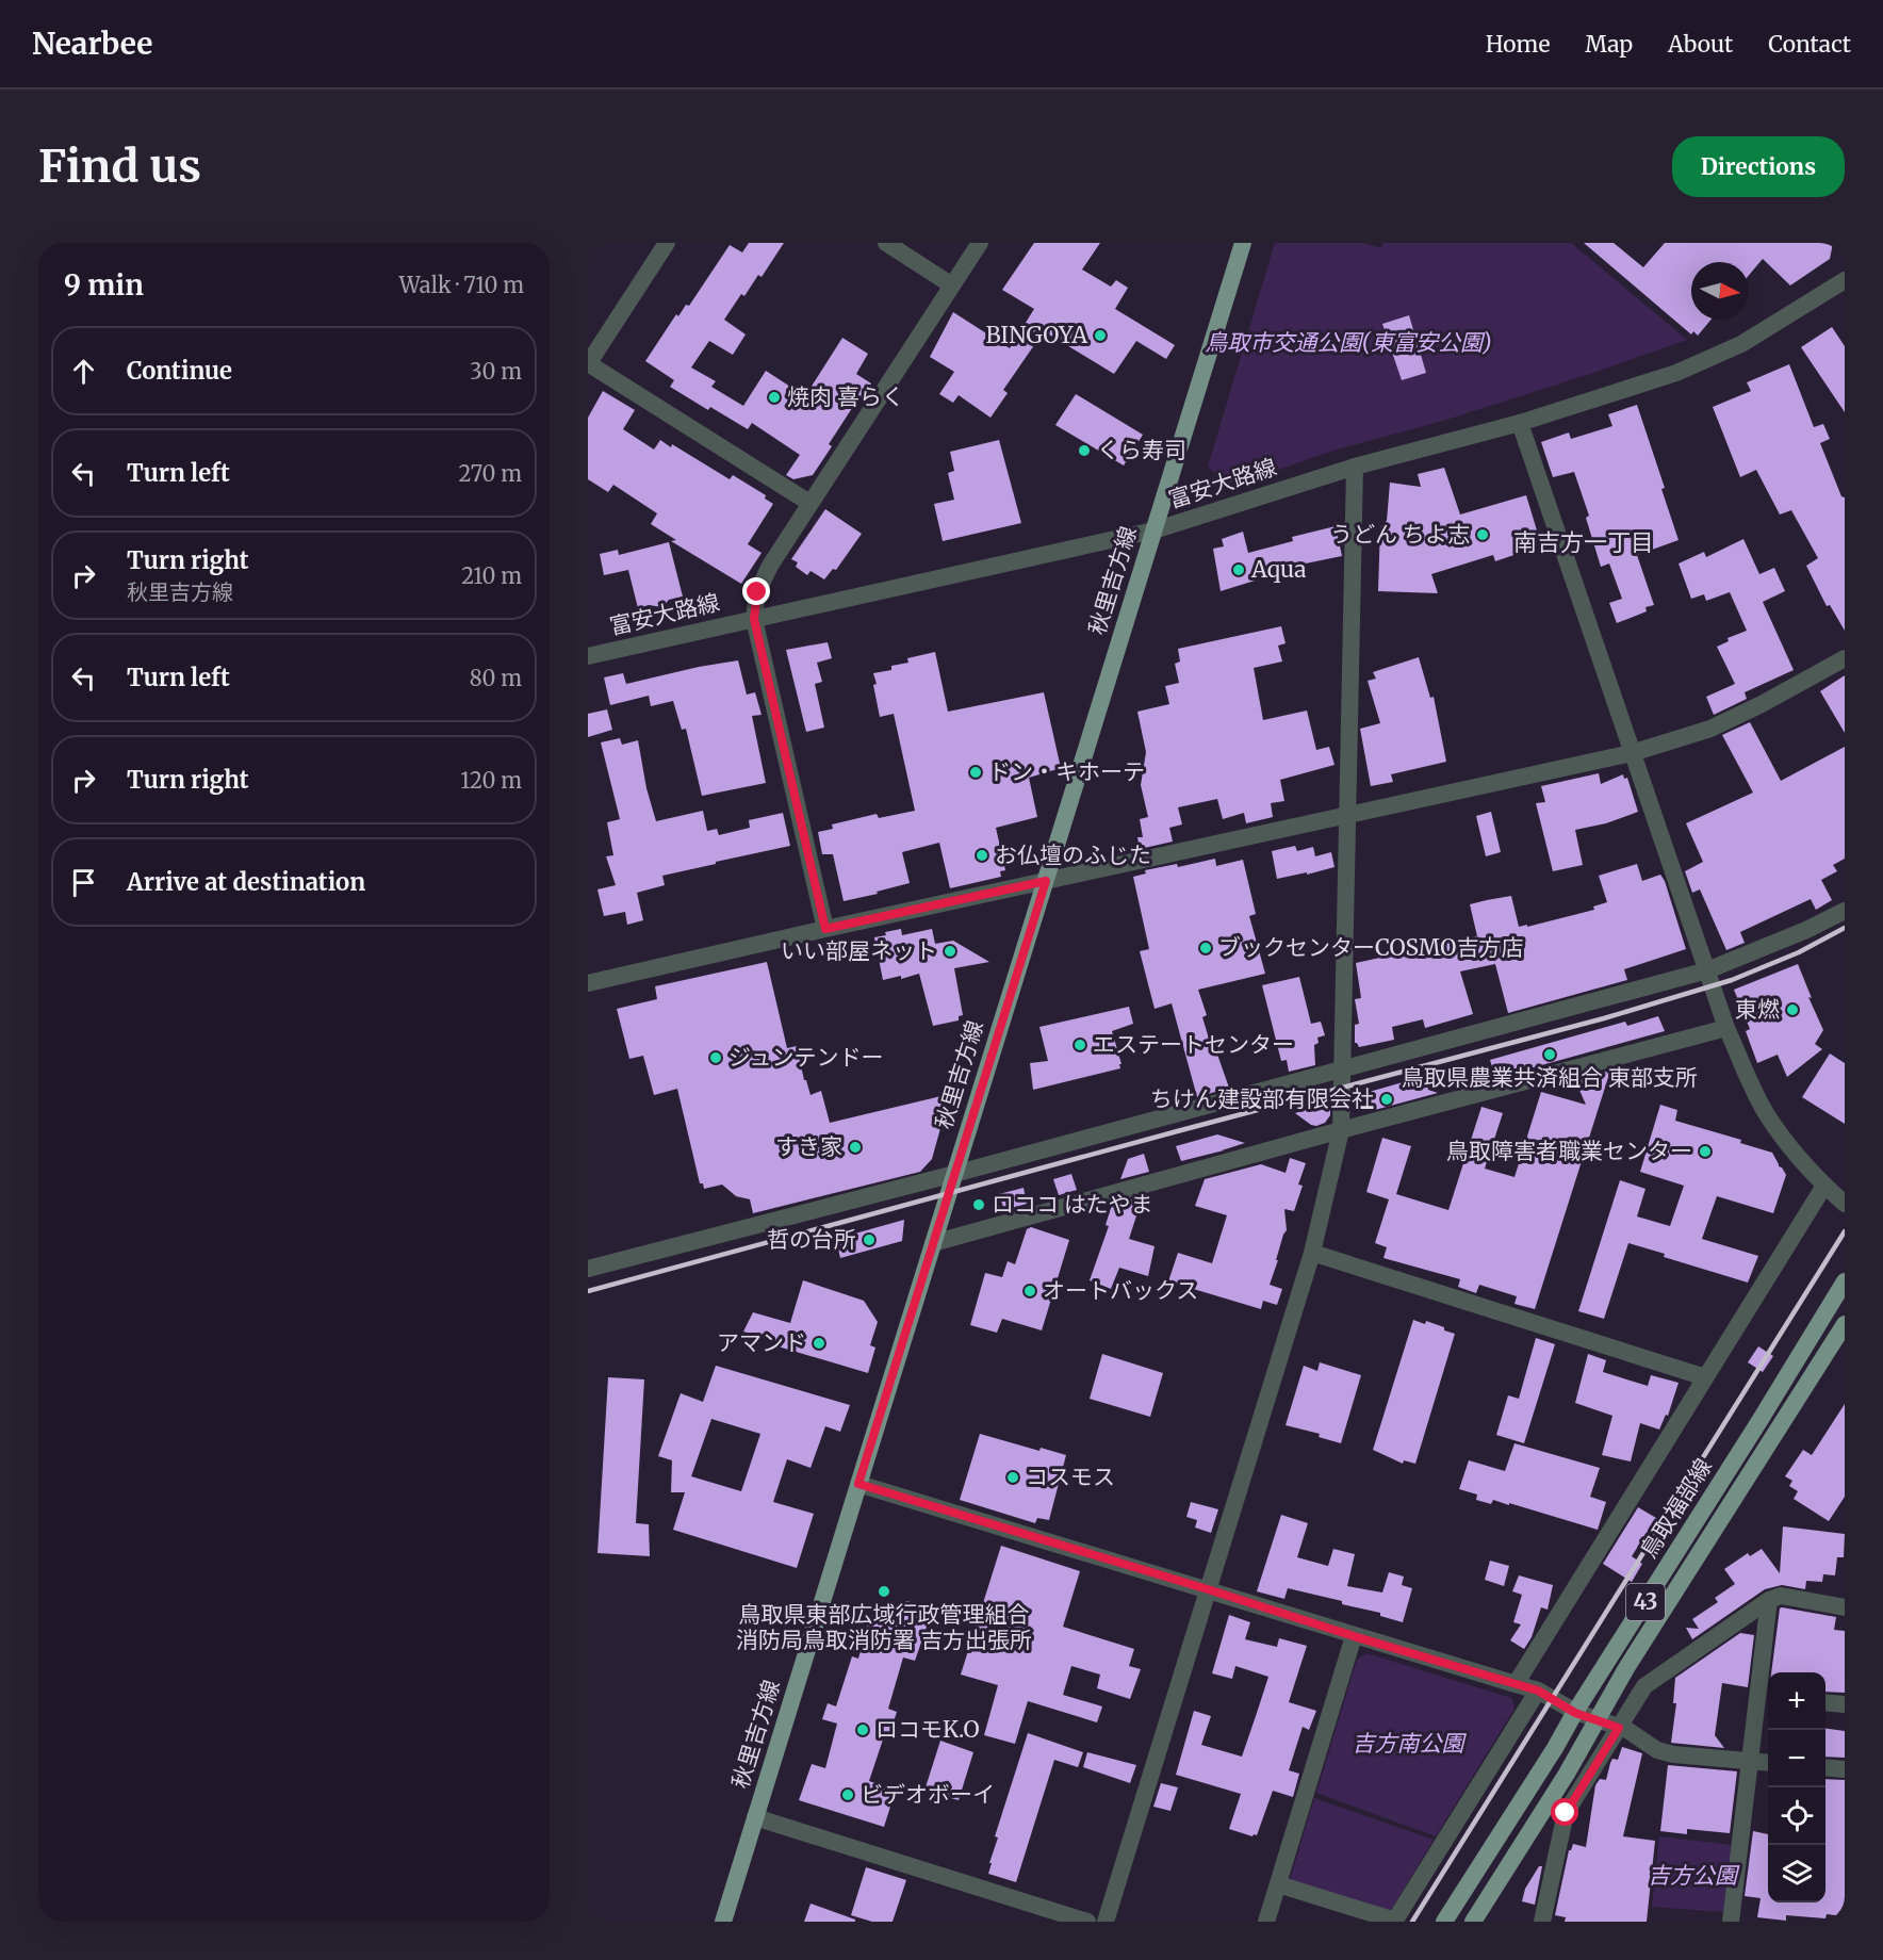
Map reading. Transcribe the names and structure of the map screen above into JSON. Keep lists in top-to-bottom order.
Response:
{
  "streets": {
    "main road": ["秋里吉方線", "鳥取福部線", "43"],
    "street": ["富安大路線"]
  },
  "crossings": [
    ["富安大路線", "秋里吉方線"]
  ],
  "districts": ["南吉方一丁目"],
  "parks": ["鳥取市交通公園(東富安公園)", "吉方南公園", "吉方公園"],
  "places": [
    "BINGOYA",
    "焼肉 喜らく",
    "くら寿司",
    "うどん ちよ志",
    "Aqua",
    "ドン・キホーテ",
    "お仏壇のふじた",
    "ブックセンターCOSMO吉方店",
    "いい部屋ネット",
    "東燃",
    "エステートセンター",
    "鳥取県農業共済組合 東部支所",
    "ジュンテンドー",
    "ちけん建設部有限会社",
    "すき家",
    "鳥取障害者職業センター",
    "ロココ はたやま",
    "哲の台所",
    "オートバックス",
    "アマンド",
    "コスモス",
    "鳥取県東部広域行政管理組合 消防局鳥取消防署 吉方出張所",
    "ロコモK.O",
    "ビデオボーイ"
  ],
  "north": "right",
  "page": {
    "header": "Nearbee",
    "nav": [
      "Home",
      "Map",
      "About",
      "Contact"
    ],
    "buttons": "Directions",
    "title": "Find us",
    "heading": ["9 min", "Walk · 710 m"],
    "list": [
      ["Continue", "30 m"],
      ["Turn left", "270 m"],
      ["Turn right", "秋里吉方線", "210 m"],
      ["Turn left", "80 m"],
      ["Turn right", "120 m"],
      "Arrive at destination"
    ],
    "map_buttons": ["+", "−"]
  }
}
